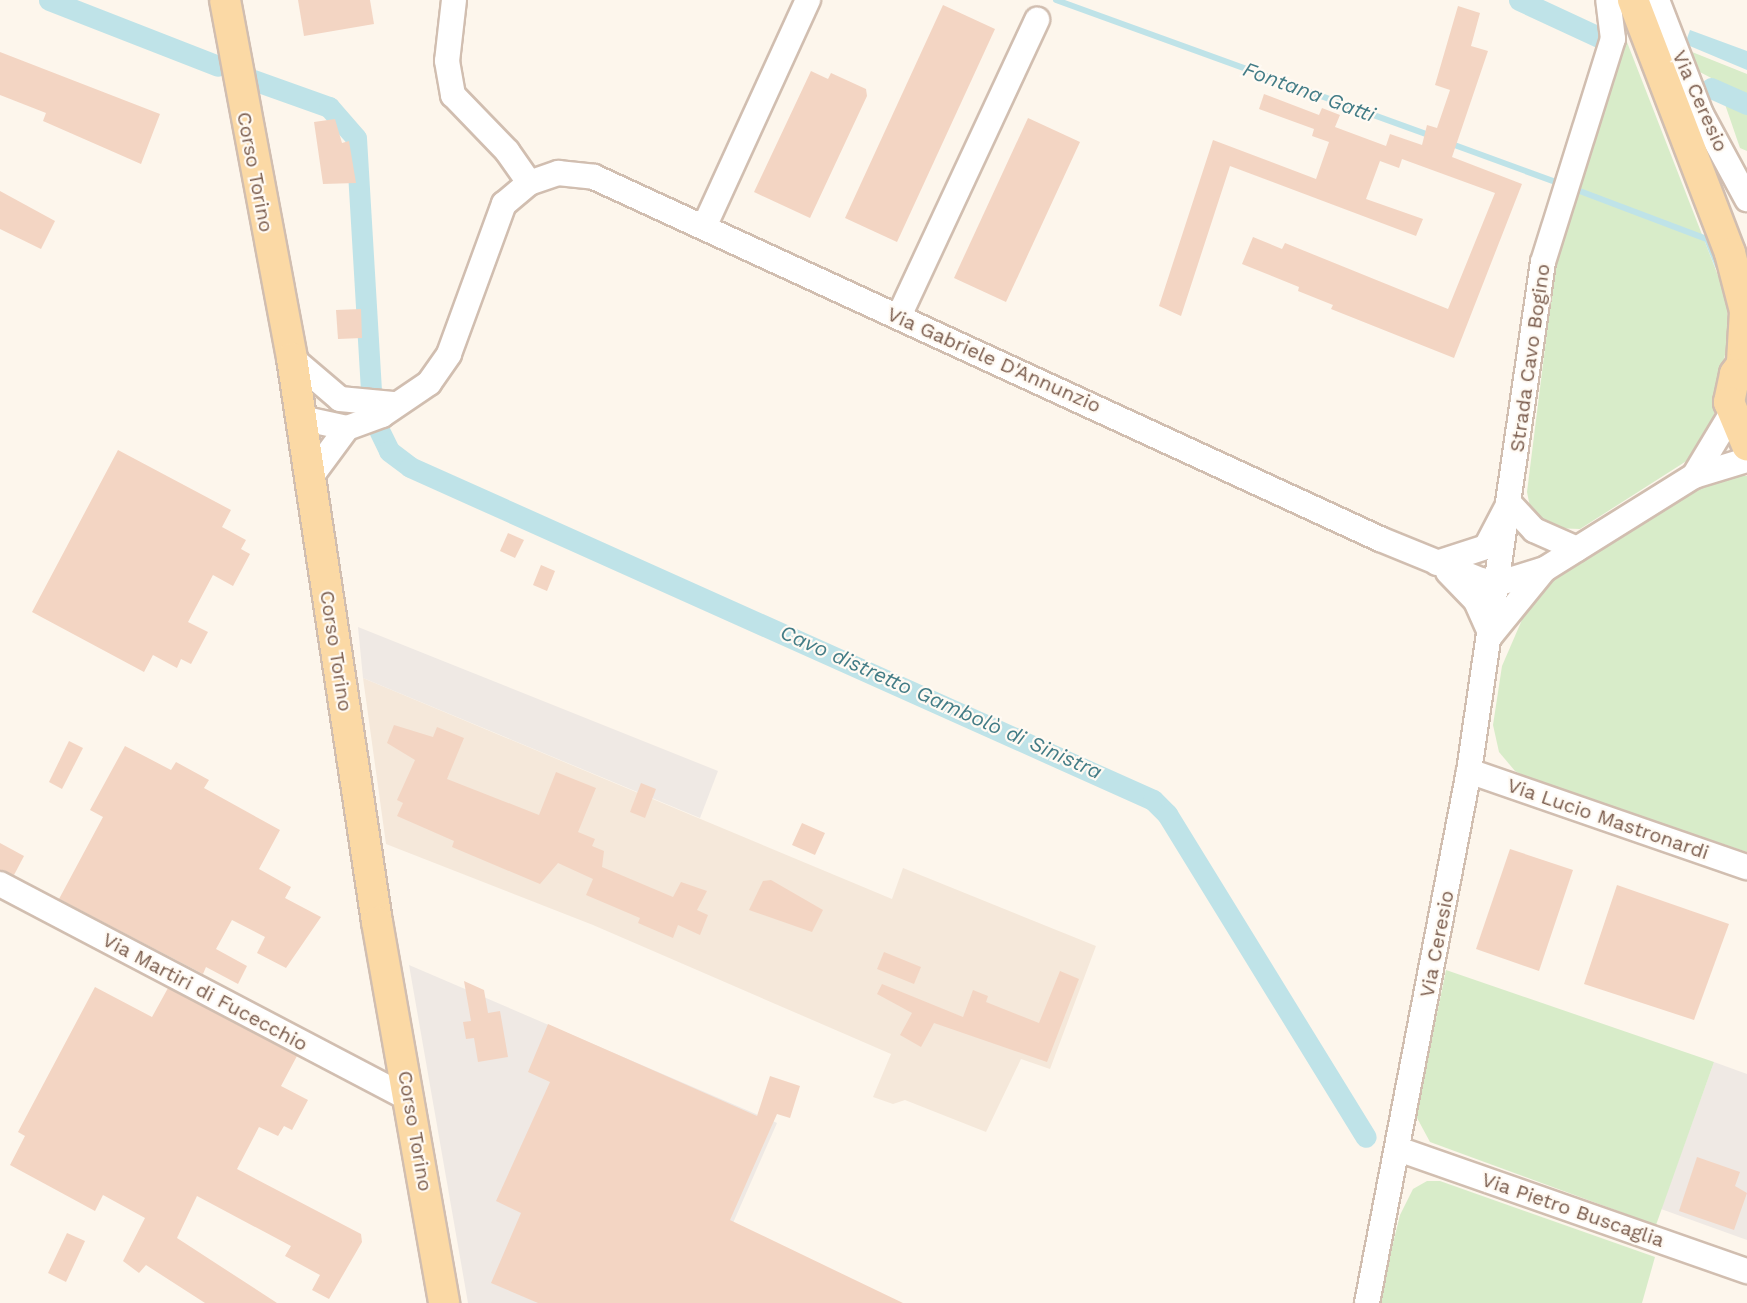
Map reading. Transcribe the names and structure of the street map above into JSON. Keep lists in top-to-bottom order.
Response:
{
  "streets": {
    "main road": ["Corso Torino"],
    "street": [
      "Via Ceresio",
      "Strada Cavo Bogino",
      "Via Gabriele D'Annunzio",
      "Via Lucio Mastronardi",
      "Via Martiri di Fucecchio",
      "Via Pietro Buscaglia"
    ]
  },
  "crossings": [
    ["Via Ceresio", "Strada Cavo Bogino"],
    ["Via Ceresio", "Via Gabriele D'Annunzio"],
    ["Via Ceresio", "Via Lucio Mastronardi"],
    ["Via Ceresio", "Via Pietro Buscaglia"],
    ["Corso Torino", "Via Martiri di Fucecchio"],
    ["Strada Cavo Bogino", "Via Gabriele D'Annunzio"]
  ],
  "water": ["Fontana Gatti", "Cavo distretto Gambolò di Sinistra"]
}
